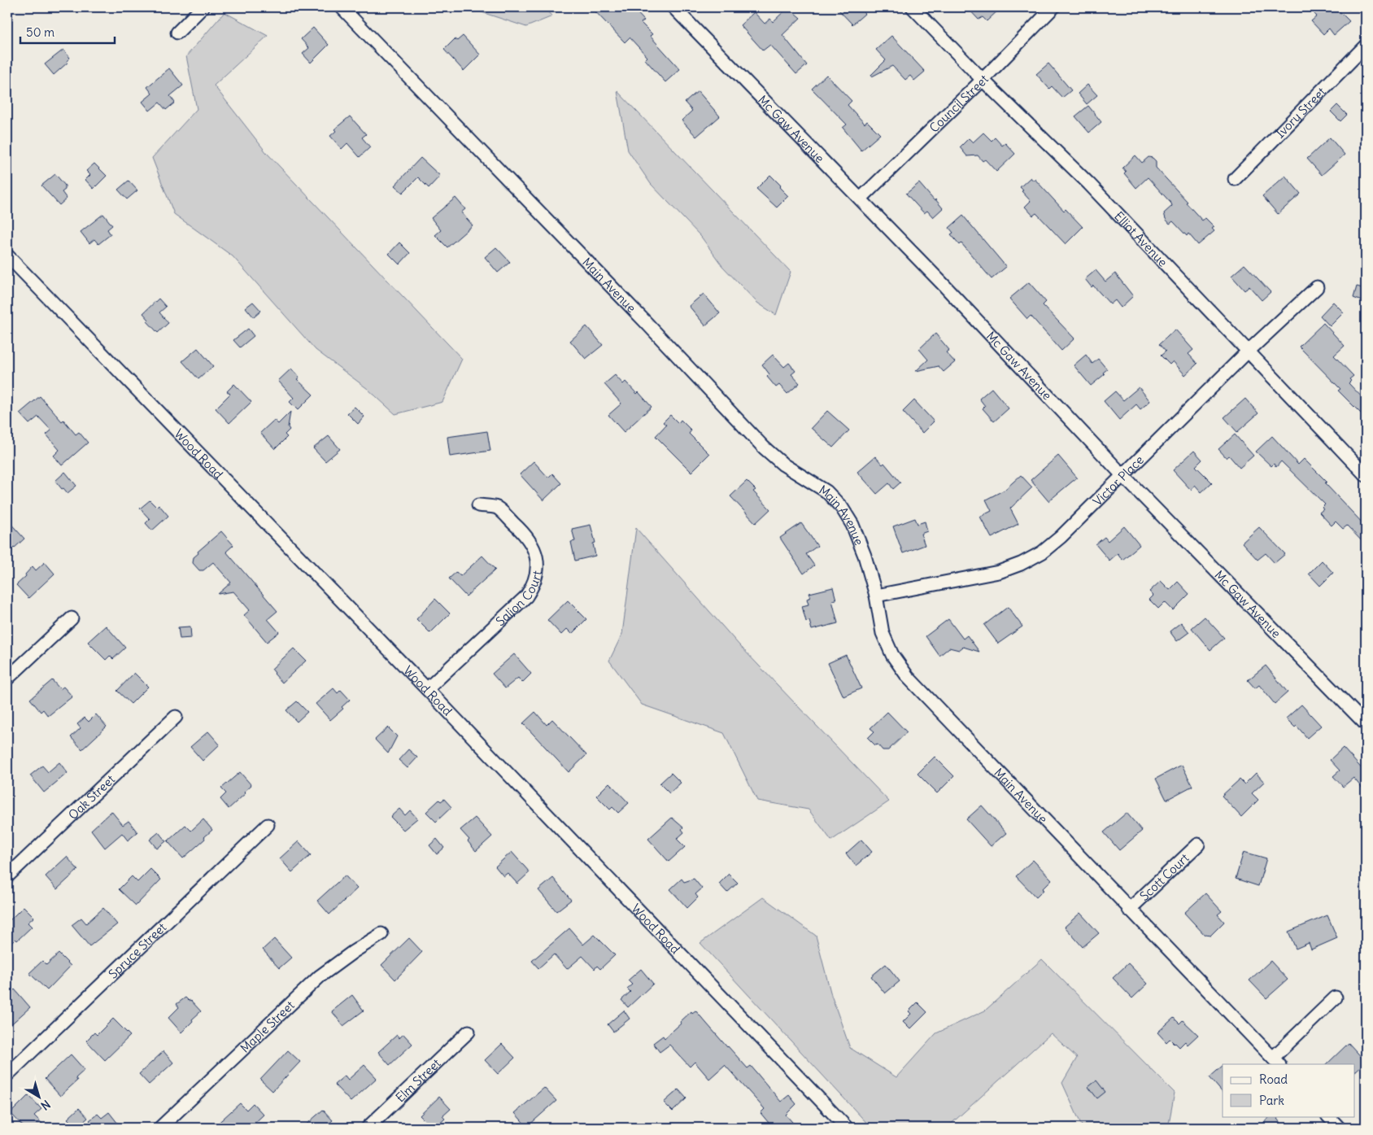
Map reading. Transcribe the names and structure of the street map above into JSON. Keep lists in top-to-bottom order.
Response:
{
  "streets": {
    "street": [
      "Council Street",
      "Ivory Street",
      "Mc Gaw Avenue",
      "Elliot Avenue",
      "Main Avenue",
      "Wood Road",
      "Victor Place",
      "Saljon Court",
      "Oak Street",
      "Scott Court",
      "Spruce Street",
      "Maple Street",
      "Elm Street"
    ]
  },
  "crossings": [
    ["Council Street", "Mc Gaw Avenue"],
    ["Council Street", "Elliot Avenue"],
    ["Mc Gaw Avenue", "Victor Place"],
    ["Elliot Avenue", "Victor Place"],
    ["Main Avenue", "Victor Place"],
    ["Main Avenue", "Scott Court"],
    ["Wood Road", "Saljon Court"]
  ],
  "legend": ["Road", "Park"],
  "scale_bar": "50 m",
  "north": "bottom right"
}
